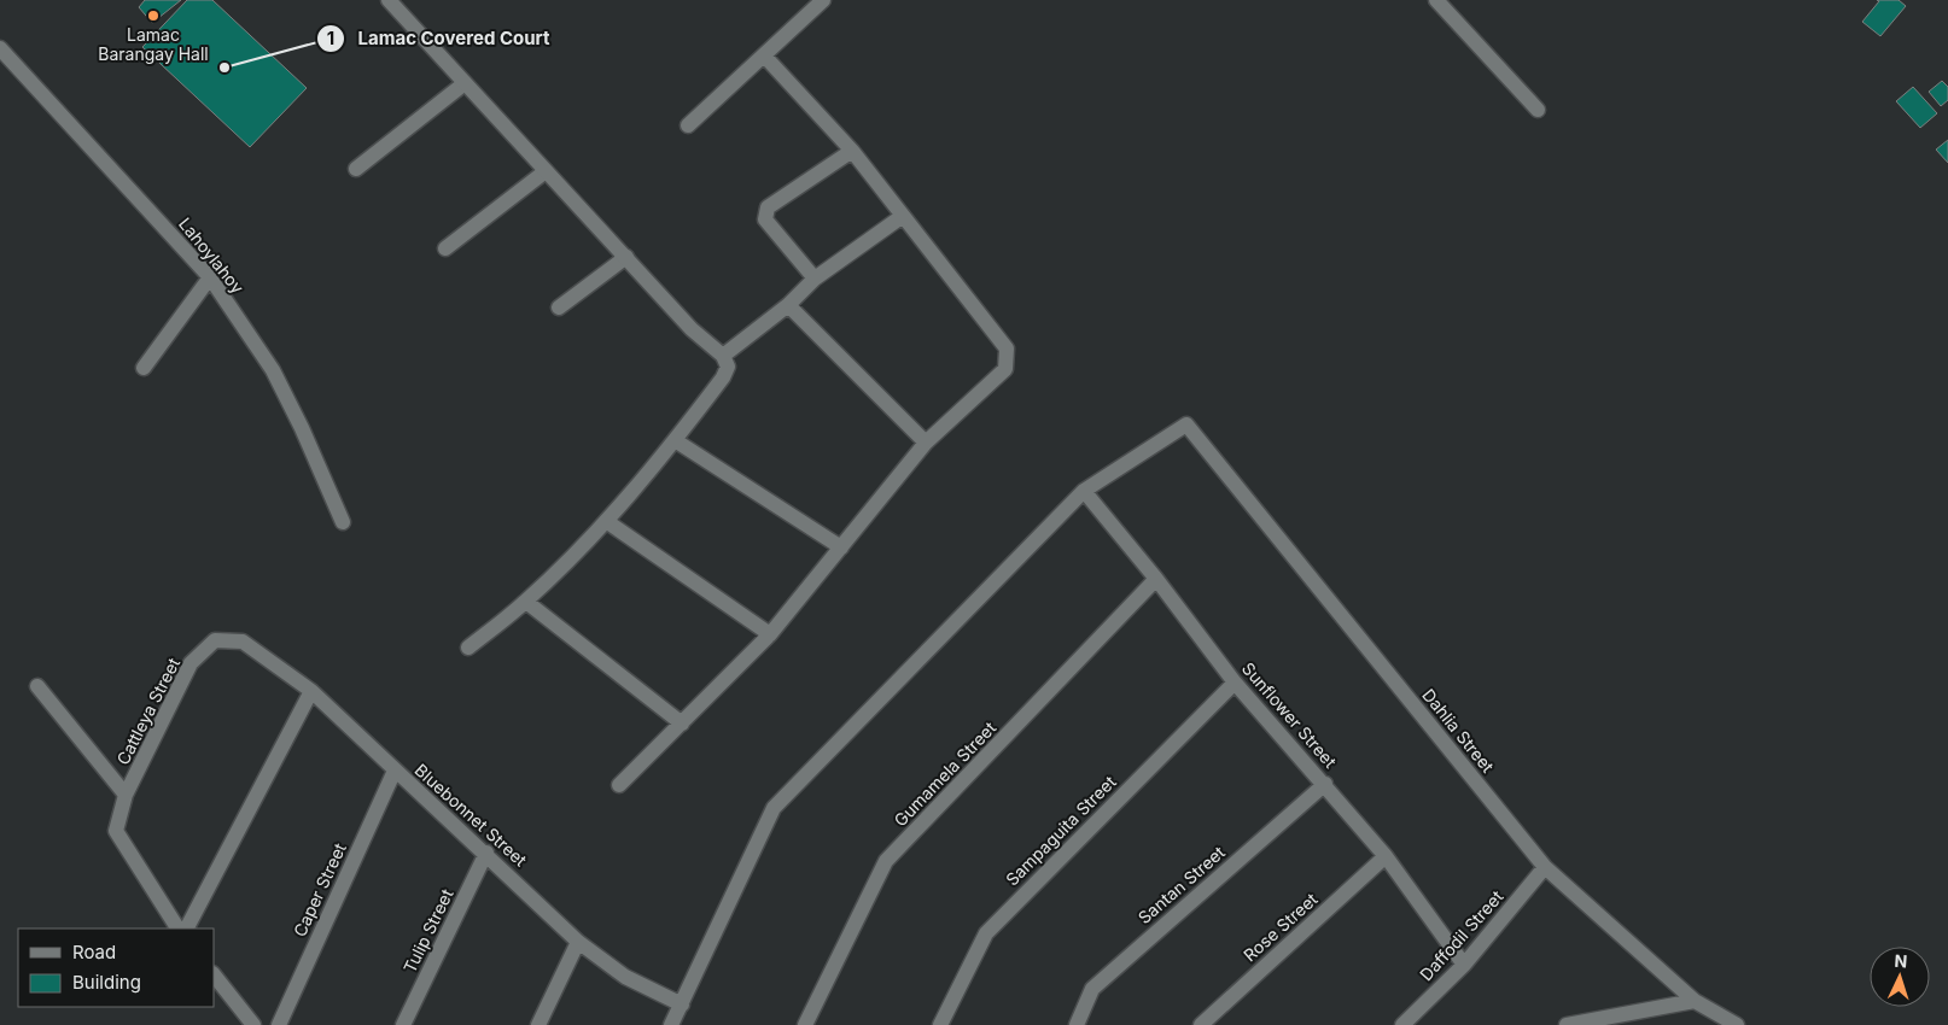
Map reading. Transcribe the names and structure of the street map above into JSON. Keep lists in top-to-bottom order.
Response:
{
  "streets": {
    "street": [
      "Lahoylahoy",
      "Cattleya Street",
      "Sunflower Street",
      "Dahlia Street",
      "Gumamela Street",
      "Bluebonnet Street",
      "Sampaguita Street",
      "Santan Street",
      "Caper Street",
      "Rose Street",
      "Tulip Street",
      "Daffodil Street"
    ]
  },
  "crossings": [
    ["Cattleya Street", "Bluebonnet Street"],
    ["Sunflower Street", "Dahlia Street"],
    ["Sunflower Street", "Gumamela Street"],
    ["Sunflower Street", "Sampaguita Street"],
    ["Sunflower Street", "Santan Street"],
    ["Sunflower Street", "Rose Street"],
    ["Sunflower Street", "Daffodil Street"],
    ["Dahlia Street", "Daffodil Street"],
    ["Bluebonnet Street", "Caper Street"],
    ["Bluebonnet Street", "Tulip Street"]
  ],
  "places": ["Lamac Barangay Hall", "Lamac Covered Court"],
  "legend": ["Road", "Building"],
  "north": "top"
}
